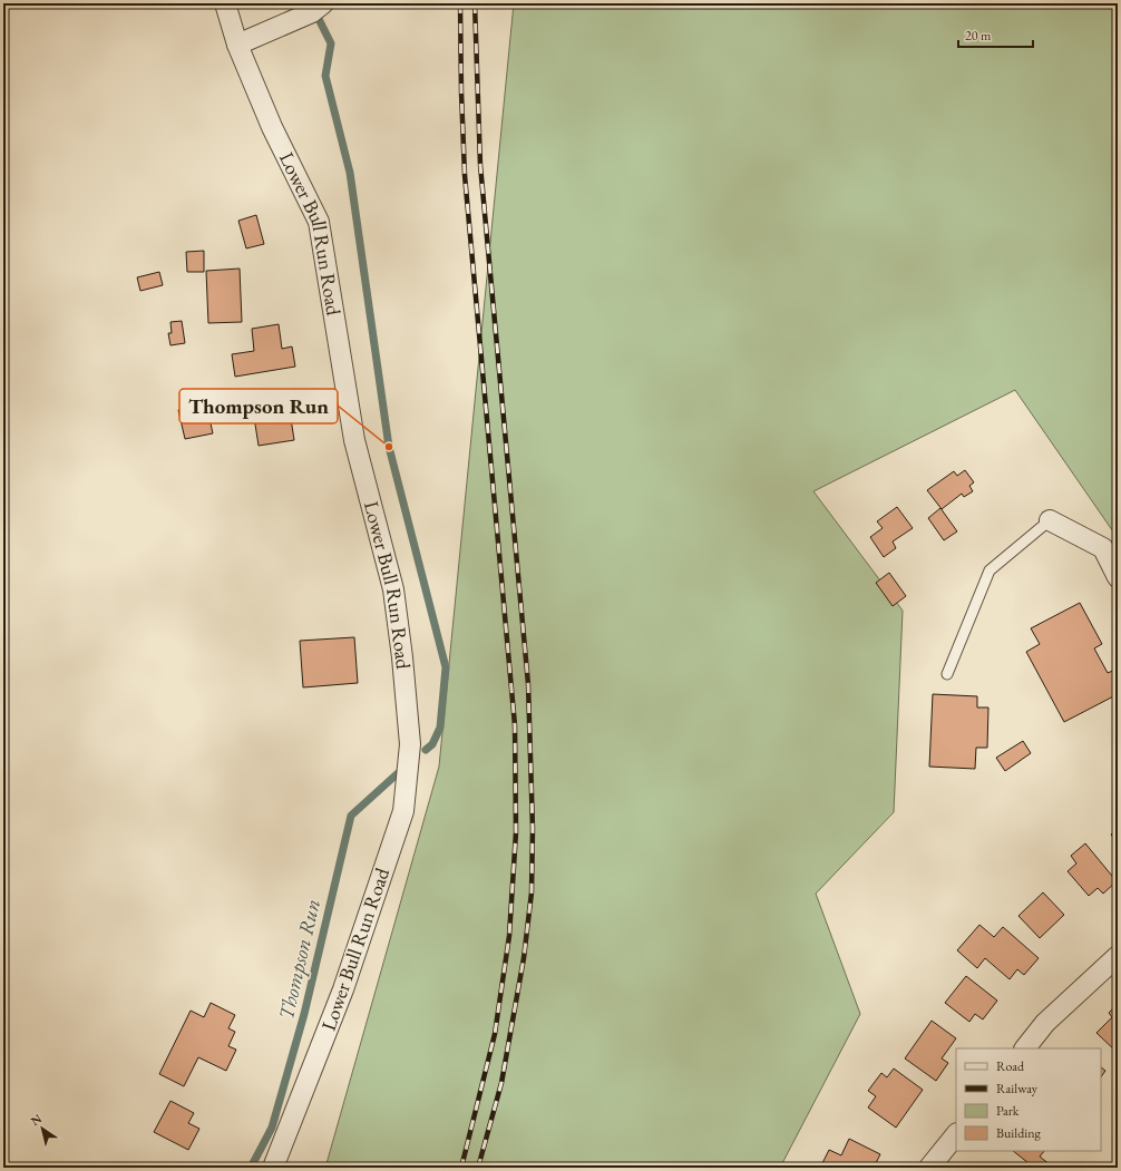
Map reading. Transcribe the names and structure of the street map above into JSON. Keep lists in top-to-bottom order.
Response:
{
  "streets": {
    "street": ["Lower Bull Run Road"]
  },
  "water": ["Thompson Run"],
  "places": ["Thompson Run"],
  "legend": [
    "Road",
    "Railway",
    "Park",
    "Building"
  ],
  "scale_bar": "20 m",
  "north": "top left"
}
